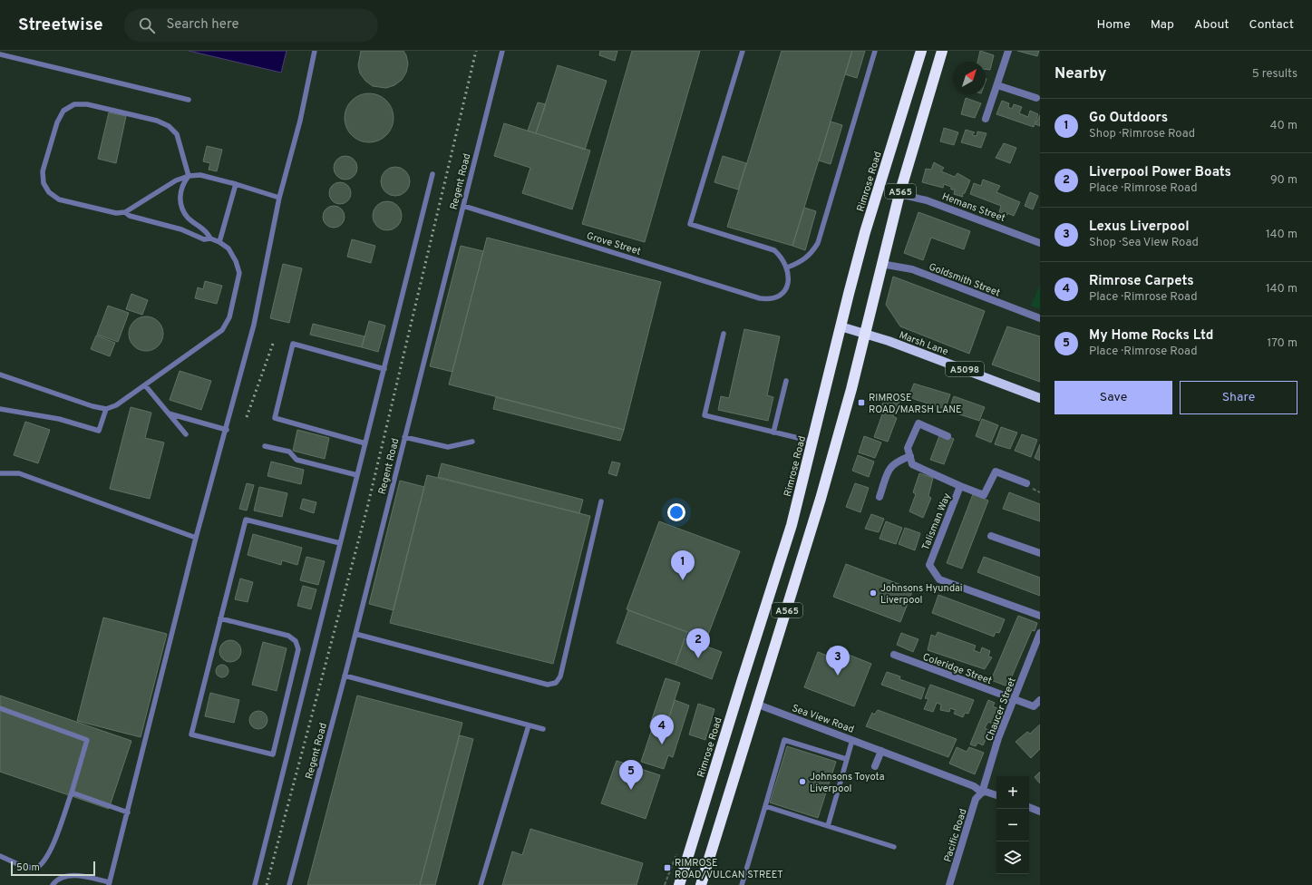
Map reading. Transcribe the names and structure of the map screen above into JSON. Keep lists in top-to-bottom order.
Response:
{
  "streets": {
    "highway": ["Rimrose Road", "A565"],
    "main road": ["Marsh Lane", "A5098"],
    "street": [
      "Hemans Street",
      "Goldsmith Street",
      "Talisman Way",
      "Coleridge Street",
      "Chaucer Street",
      "Sea View Road",
      "Pacific Road"
    ],
    "lane": ["Regent Road", "Grove Street"]
  },
  "crossings": [
    ["Regent Road", "Grove Street"],
    ["Rimrose Road", "Marsh Lane"],
    ["A565", "Hemans Street"],
    ["A565", "Goldsmith Street"],
    ["A565", "Marsh Lane"],
    ["A565", "Sea View Road"],
    ["Coleridge Street", "Chaucer Street"],
    ["Chaucer Street", "Sea View Road"],
    ["Chaucer Street", "Pacific Road"],
    ["Sea View Road", "Pacific Road"]
  ],
  "places": {
    "transit": ["RIMROSE ROAD/MARSH LANE", "RIMROSE ROAD/VULCAN STREET"],
    "other": ["Johnsons Hyundai Liverpool", "Johnsons Toyota Liverpool"]
  },
  "scale_bar": "50 m",
  "north": "top right",
  "page": {
    "header": "Streetwise",
    "search": "Search here",
    "nav": [
      "Home",
      "Map",
      "About",
      "Contact"
    ],
    "heading": ["Nearby", "5 results"],
    "list": [
      {
        "mark": "1",
        "name": "Go Outdoors",
        "note": "Shop · Rimrose Road",
        "value": "40 m"
      },
      {
        "mark": "2",
        "name": "Liverpool Power Boats",
        "note": "Place · Rimrose Road",
        "value": "90 m"
      },
      {
        "mark": "3",
        "name": "Lexus Liverpool",
        "note": "Shop · Sea View Road",
        "value": "140 m"
      },
      {
        "mark": "4",
        "name": "Rimrose Carpets",
        "note": "Place · Rimrose Road",
        "value": "140 m"
      },
      {
        "mark": "5",
        "name": "My Home Rocks Ltd",
        "note": "Place · Rimrose Road",
        "value": "170 m"
      }
    ],
    "buttons": ["Save", "Share"],
    "pins": [
      "1",
      "2",
      "3",
      "4",
      "5"
    ],
    "map_buttons": ["+", "−"],
    "scale": "50 m"
  }
}
